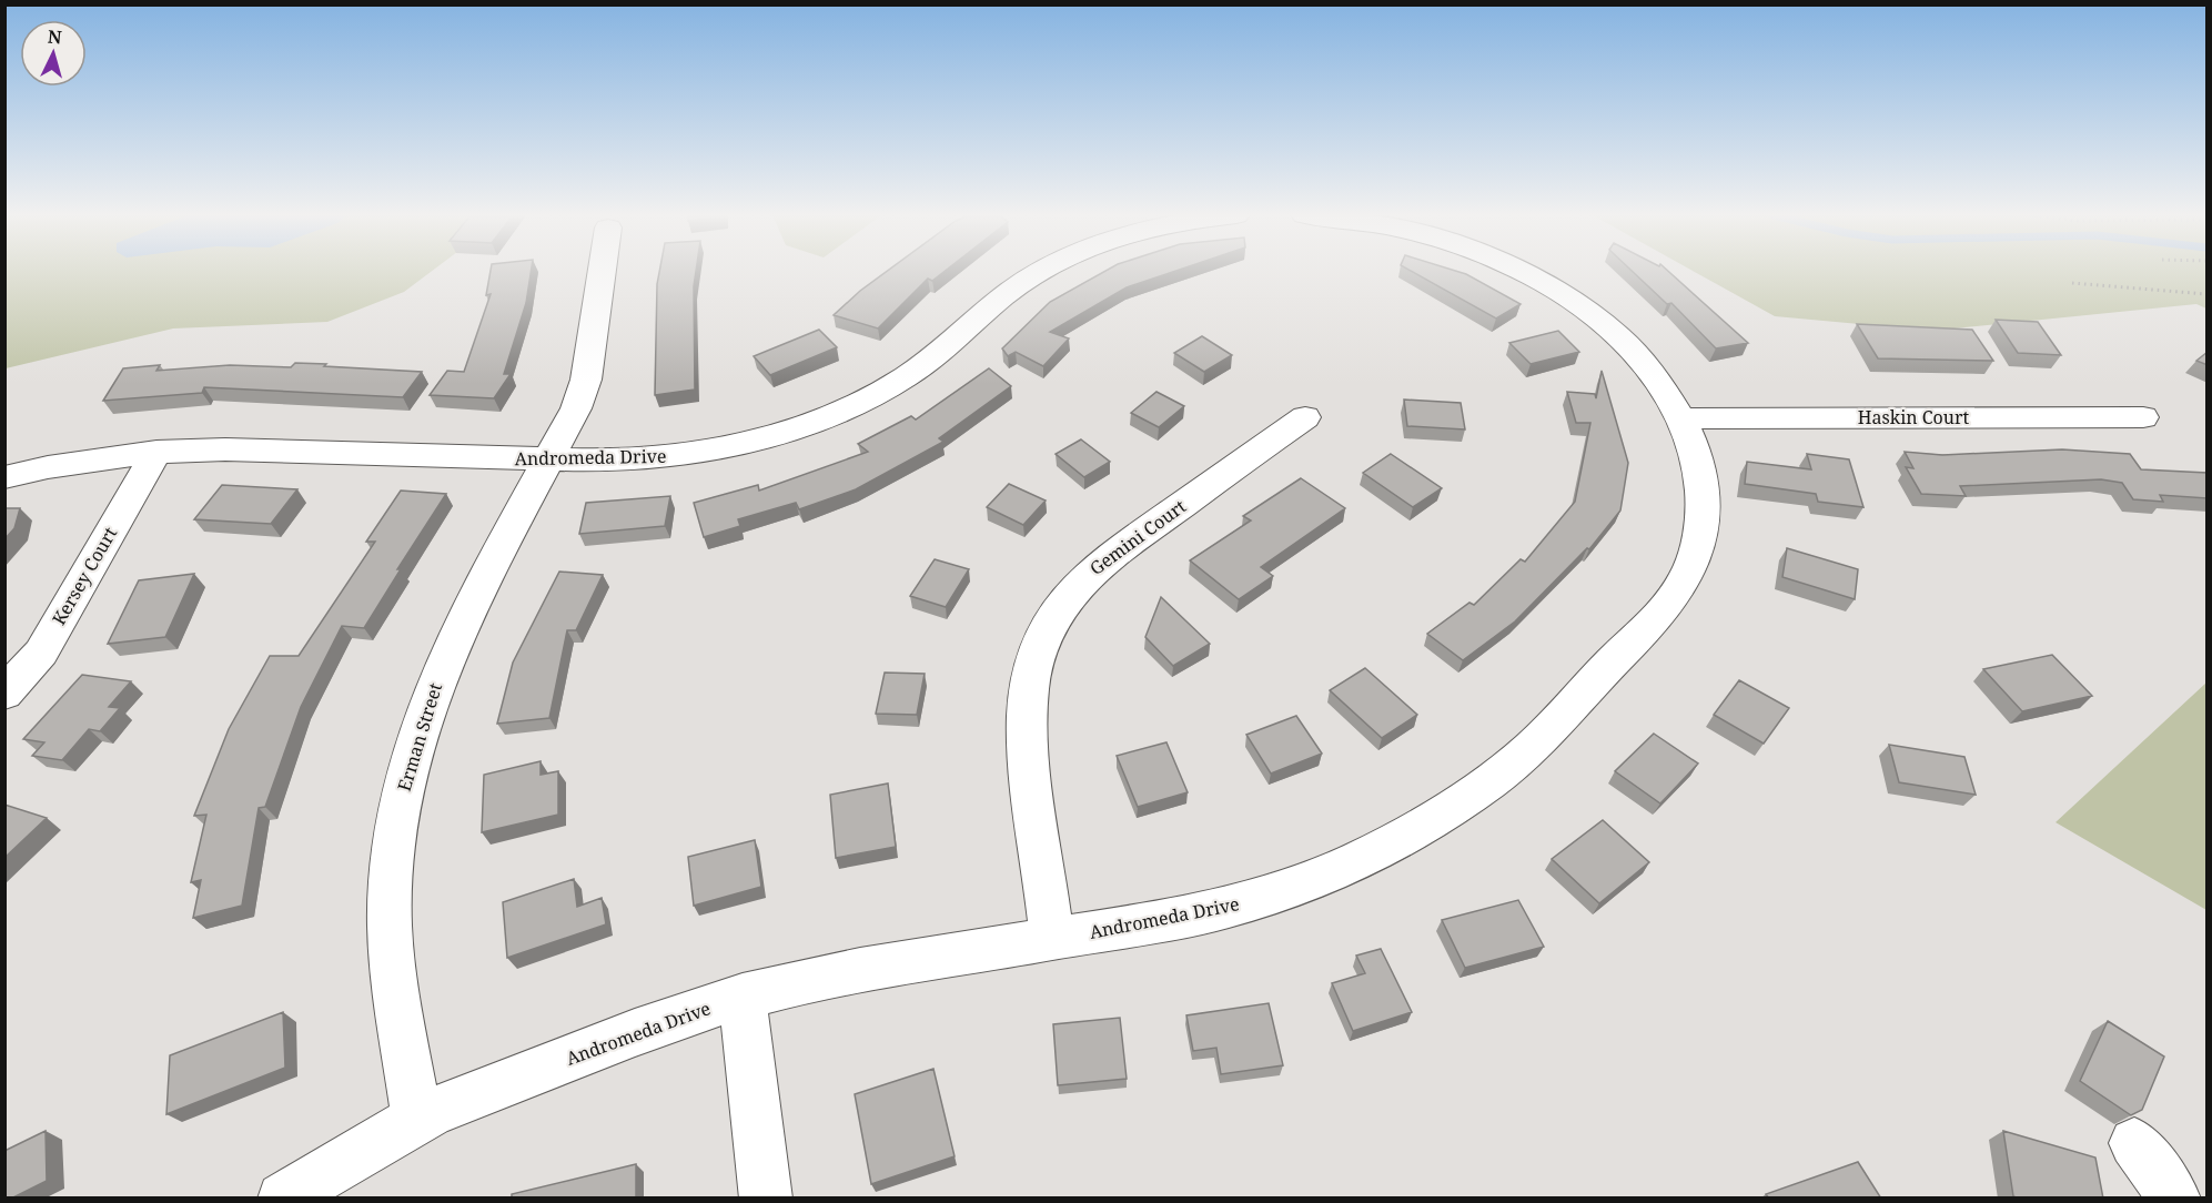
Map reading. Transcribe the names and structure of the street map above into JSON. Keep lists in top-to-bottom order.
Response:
{
  "streets": {
    "street": [
      "Haskin Court",
      "Andromeda Drive",
      "Gemini Court",
      "Kersey Court",
      "Erman Street"
    ]
  },
  "crossings": [
    ["Haskin Court", "Andromeda Drive"],
    ["Andromeda Drive", "Gemini Court"],
    ["Andromeda Drive", "Kersey Court"],
    ["Andromeda Drive", "Erman Street"]
  ],
  "north": "top"
}
